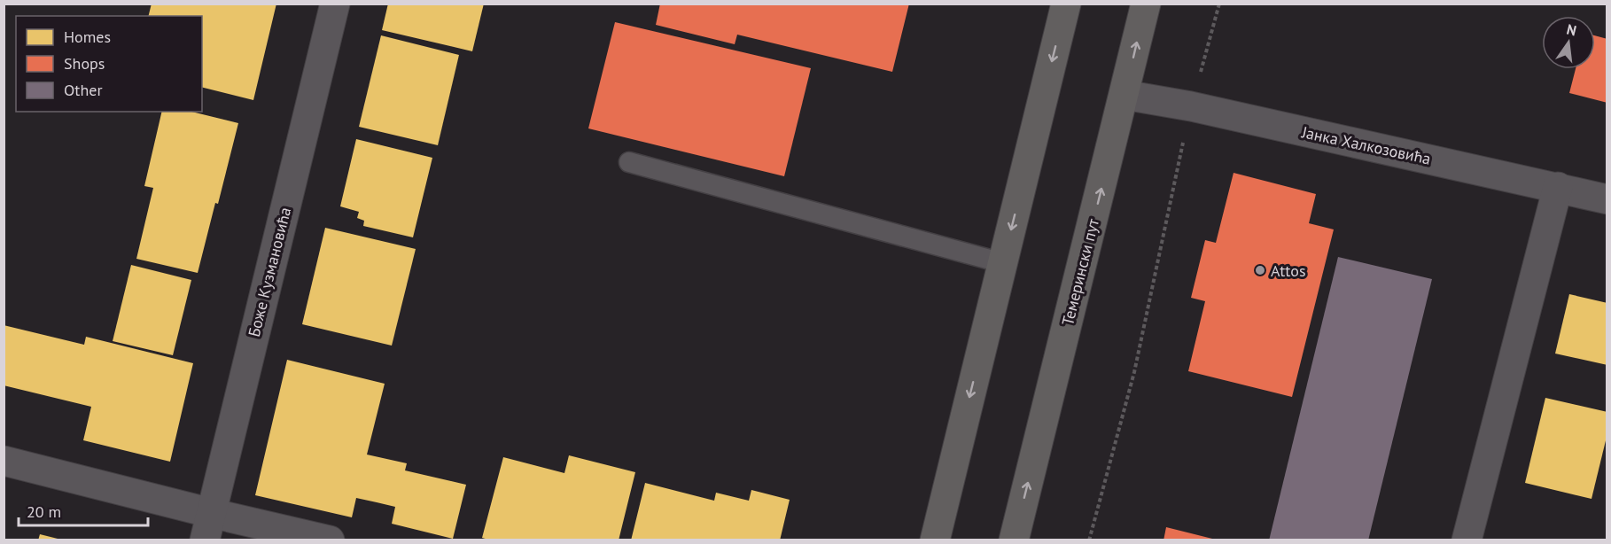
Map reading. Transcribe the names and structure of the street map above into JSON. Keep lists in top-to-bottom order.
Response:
{
  "streets": {
    "main road": ["Темерински пут"],
    "street": ["Јанка Халкозовића", "Боже Кузмановића"]
  },
  "crossings": [
    ["Јанка Халкозовића", "Темерински пут"]
  ],
  "places": ["Attos"],
  "legend": ["Homes", "Shops", "Other"],
  "scale_bar": "20 m",
  "north": "top"
}
